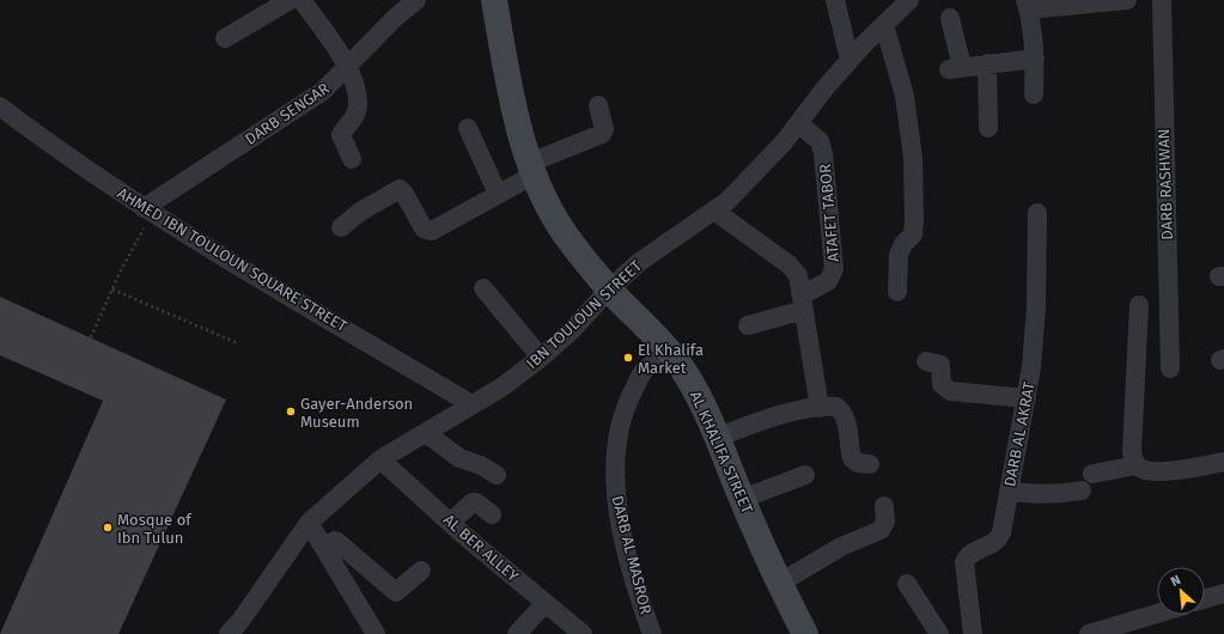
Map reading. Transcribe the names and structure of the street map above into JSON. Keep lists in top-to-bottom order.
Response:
{
  "streets": {
    "street": [
      "DARB SENGAR",
      "DARB RASHWAN",
      "ATAFET TABOR",
      "AHMED IBN TOULOUN SQUARE STREET",
      "IBN TOULOUN STREET",
      "DARB AL AKRAT",
      "AL KHALIFA STREET",
      "AL BER ALLEY",
      "DARB AL MASROR"
    ]
  },
  "crossings": [
    ["DARB SENGAR", "AHMED IBN TOULOUN SQUARE STREET"],
    ["ATAFET TABOR", "IBN TOULOUN STREET"],
    ["AHMED IBN TOULOUN SQUARE STREET", "IBN TOULOUN STREET"],
    ["IBN TOULOUN STREET", "AL KHALIFA STREET"],
    ["IBN TOULOUN STREET", "AL BER ALLEY"],
    ["AL KHALIFA STREET", "DARB AL MASROR"]
  ],
  "places": ["El Khalifa Market", "Gayer-Anderson Museum", "Mosque of Ibn Tulun"],
  "north": "top left"
}
